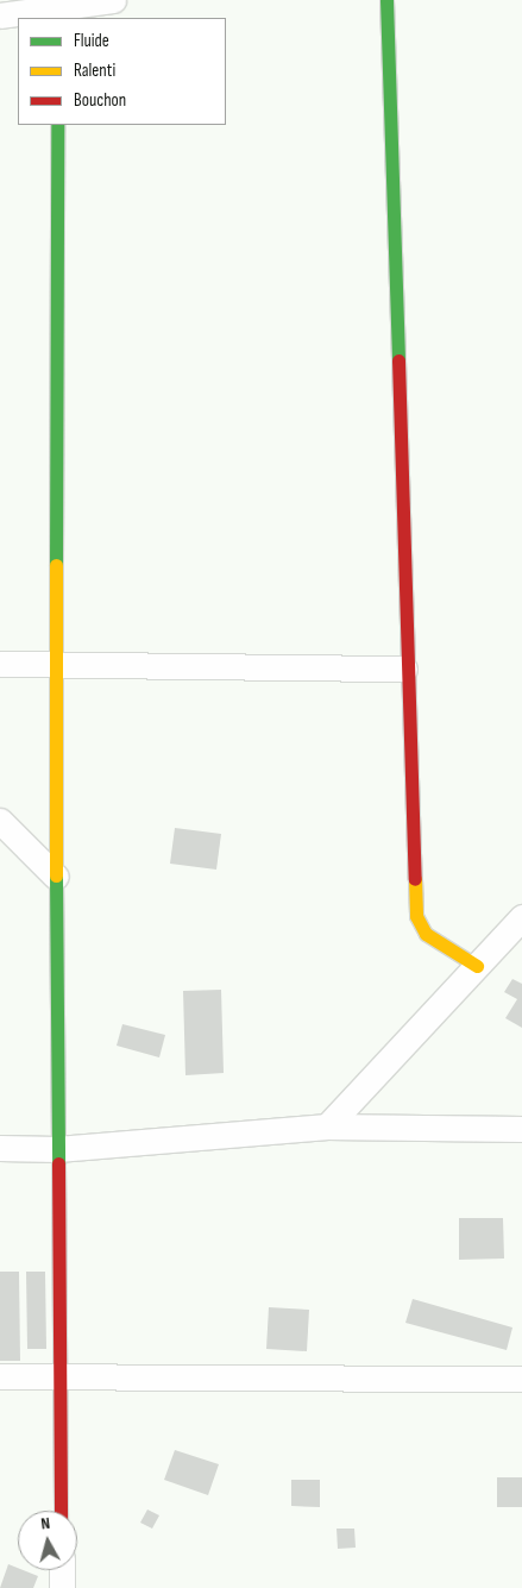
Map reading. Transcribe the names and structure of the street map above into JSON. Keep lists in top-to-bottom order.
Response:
{
  "legend": ["Fluide", "Ralenti", "Bouchon"],
  "north": "top"
}
